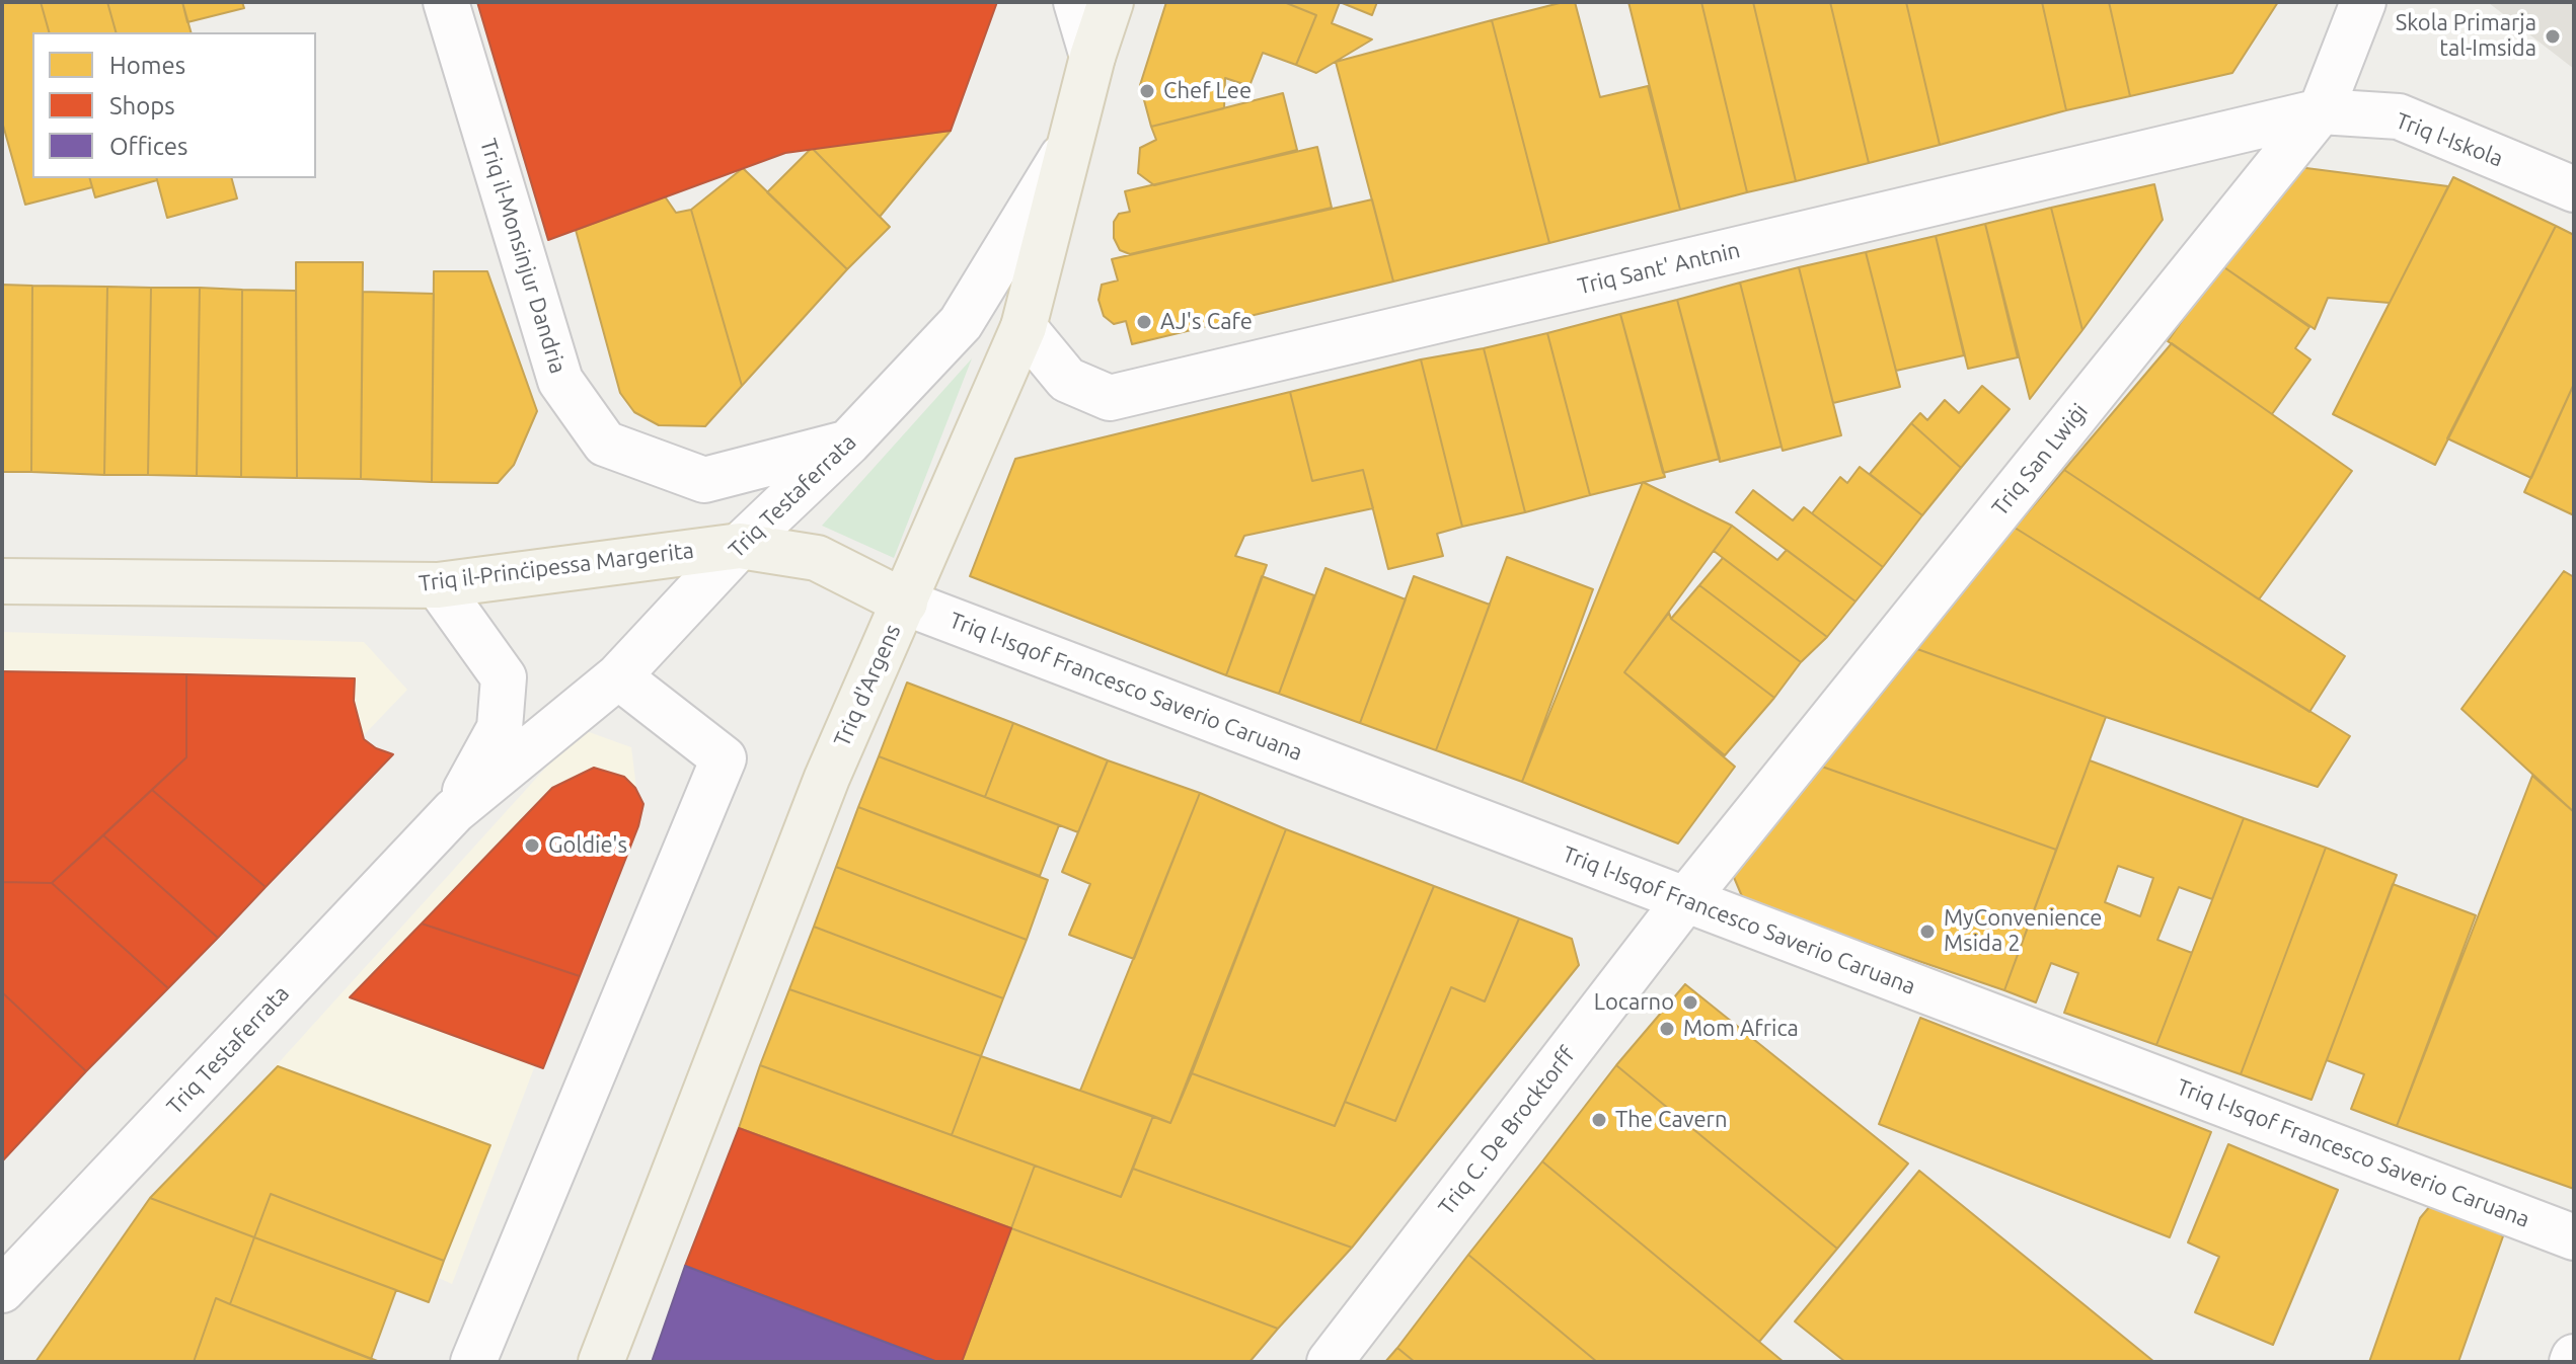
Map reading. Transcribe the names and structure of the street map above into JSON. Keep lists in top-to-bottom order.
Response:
{
  "streets": {
    "main road": ["Triq il-Prinċipessa Margerita", "Triq d'Argens"],
    "street": [
      "Triq l-Iskola",
      "Triq il-Monsinjur Dandria",
      "Triq Sant' Antnin",
      "Triq San Lwiġi",
      "Triq Testaferrata",
      "Triq l-Isqof Francesco Saverio Caruana",
      "Triq C. De Brocktorff"
    ]
  },
  "crossings": [
    ["Triq l-Iskola", "Triq Sant' Antnin"],
    ["Triq l-Iskola", "Triq San Lwiġi"],
    ["Triq il-Monsinjur Dandria", "Triq Testaferrata"],
    ["Triq Sant' Antnin", "Triq San Lwiġi"],
    ["Triq Sant' Antnin", "Triq d'Argens"],
    ["Triq San Lwiġi", "Triq l-Isqof Francesco Saverio Caruana"],
    ["Triq San Lwiġi", "Triq C. De Brocktorff"],
    ["Triq Testaferrata", "Triq il-Prinċipessa Margerita"],
    ["Triq Testaferrata", "Triq d'Argens"],
    ["Triq il-Prinċipessa Margerita", "Triq d'Argens"],
    ["Triq il-Prinċipessa Margerita", "Triq l-Isqof Francesco Saverio Caruana"],
    ["Triq d'Argens", "Triq l-Isqof Francesco Saverio Caruana"],
    ["Triq l-Isqof Francesco Saverio Caruana", "Triq C. De Brocktorff"]
  ],
  "places": [
    "Skola Primarja tal-Imsida",
    "Chef Lee",
    "AJ's Cafe",
    "Goldie's",
    "MyConvenience Msida 2",
    "Locarno",
    "Mom Africa",
    "The Cavern"
  ],
  "legend": ["Homes", "Shops", "Offices"]
}
